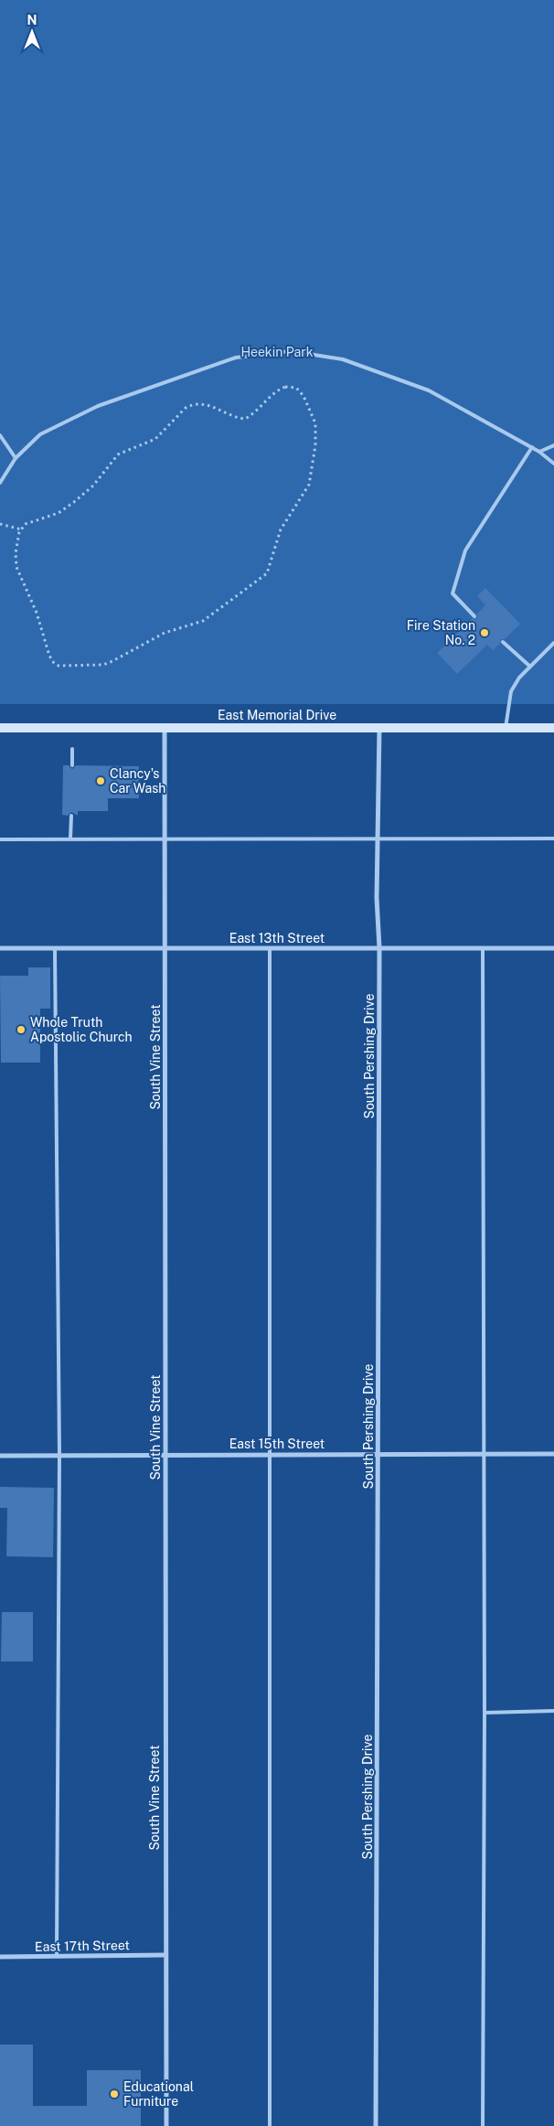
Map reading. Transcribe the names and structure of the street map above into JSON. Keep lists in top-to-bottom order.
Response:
{
  "streets": {
    "main road": ["East Memorial Drive"],
    "street": [
      "East 13th Street",
      "South Pershing Drive",
      "South Vine Street",
      "East 15th Street",
      "East 17th Street"
    ]
  },
  "crossings": [
    ["East Memorial Drive", "South Pershing Drive"],
    ["East Memorial Drive", "South Vine Street"],
    ["East 13th Street", "South Pershing Drive"],
    ["East 13th Street", "South Vine Street"],
    ["South Pershing Drive", "East 15th Street"],
    ["South Vine Street", "East 15th Street"],
    ["South Vine Street", "East 17th Street"]
  ],
  "parks": ["Heekin Park"],
  "places": [
    "Fire Station No. 2",
    "Clancy's Car Wash",
    "Whole Truth Apostolic Church",
    "Educational Furniture"
  ],
  "north": "top"
}
